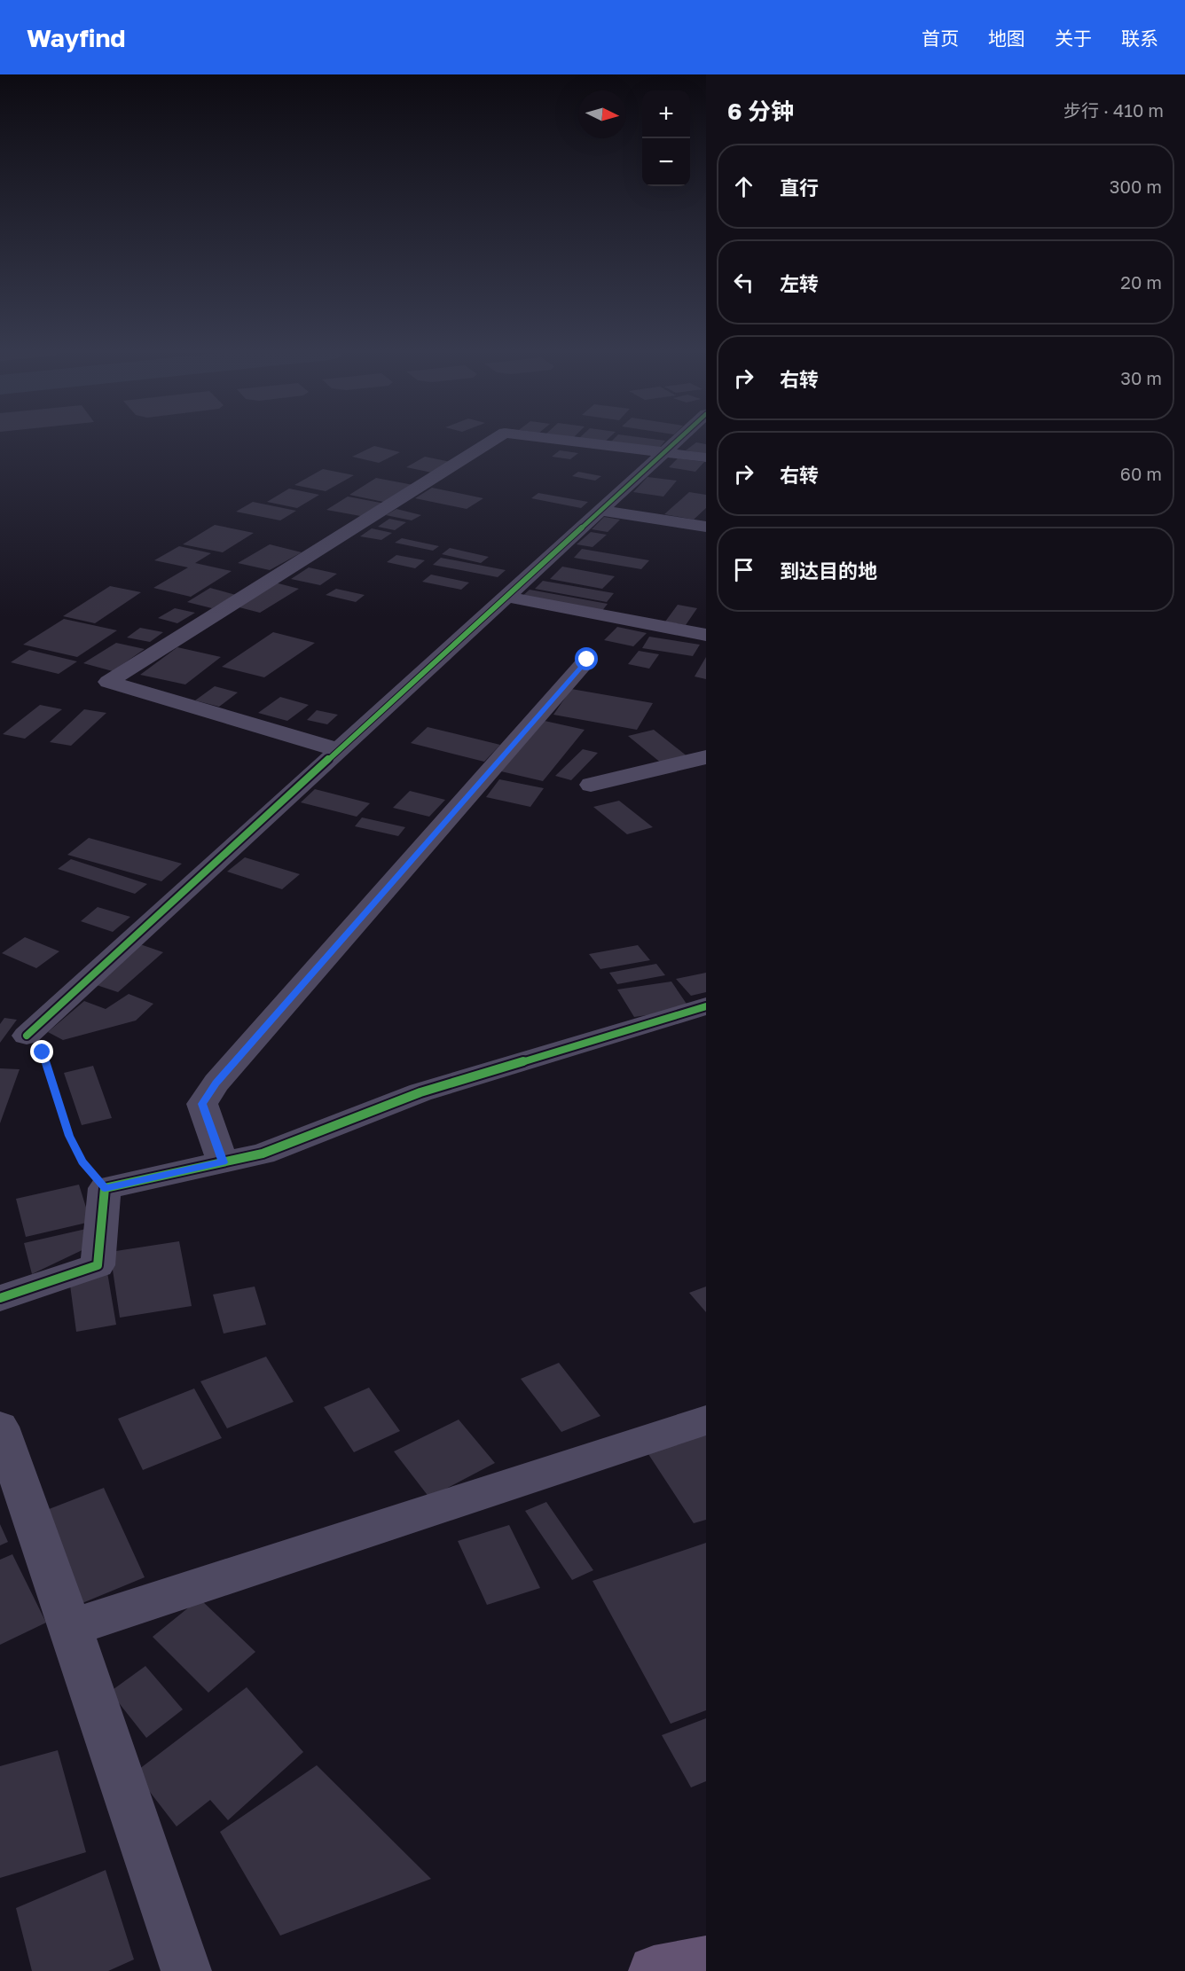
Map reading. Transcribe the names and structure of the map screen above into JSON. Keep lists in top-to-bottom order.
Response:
{
  "north": "right",
  "page": {
    "header": "Wayfind",
    "nav": [
      "首页",
      "地图",
      "关于",
      "联系"
    ],
    "heading": ["6 分钟", "步行 · 410 m"],
    "map_buttons": ["+", "−"],
    "list": [
      ["直行", "300 m"],
      ["左转", "20 m"],
      ["右转", "30 m"],
      ["右转", "60 m"],
      "到达目的地"
    ]
  }
}
